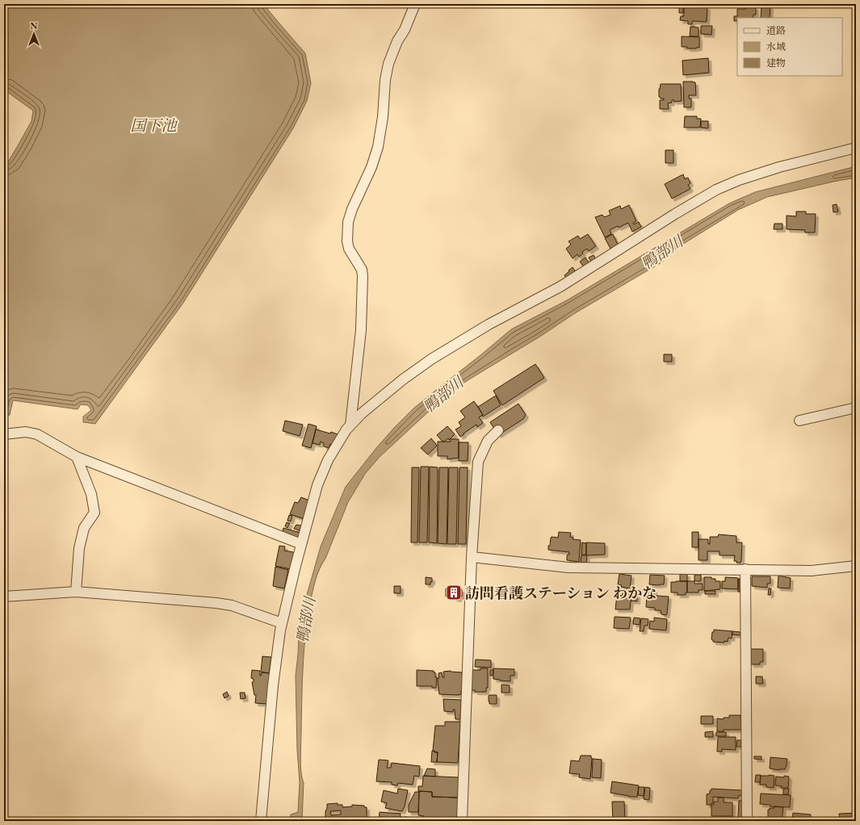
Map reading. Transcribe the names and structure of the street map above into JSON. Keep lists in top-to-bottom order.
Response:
{
  "water": ["国下池", "鴨部川"],
  "places": {
    "building": ["訪問看護ステーション わかな"]
  },
  "legend": ["道路", "水域", "建物"],
  "north": "top"
}
